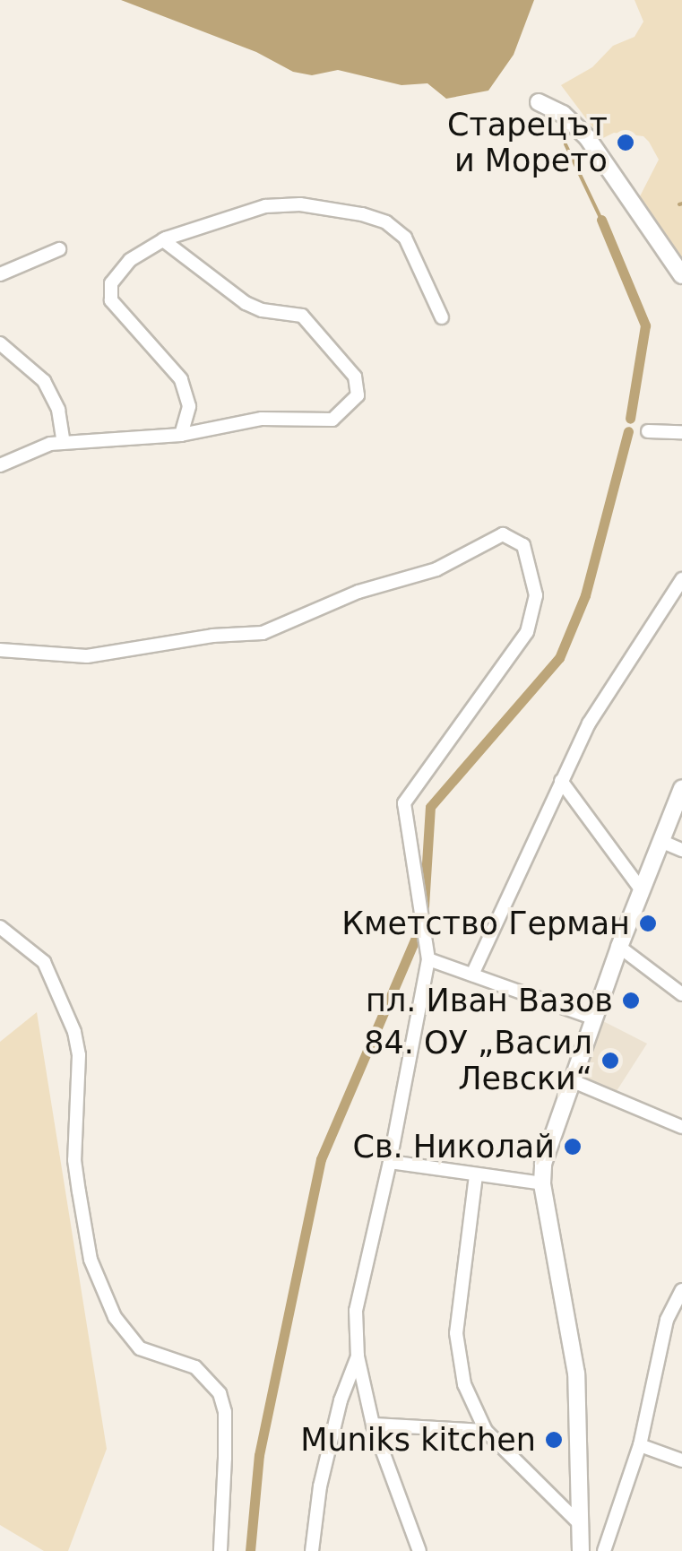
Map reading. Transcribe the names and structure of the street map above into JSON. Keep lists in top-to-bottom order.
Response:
{
  "places": [
    "Старецът и Морето",
    "Кметство Герман",
    "пл. Иван Вазов",
    "84. ОУ „Васил Левски“",
    "Св. Николай",
    "Muniks kitchen"
  ]
}
